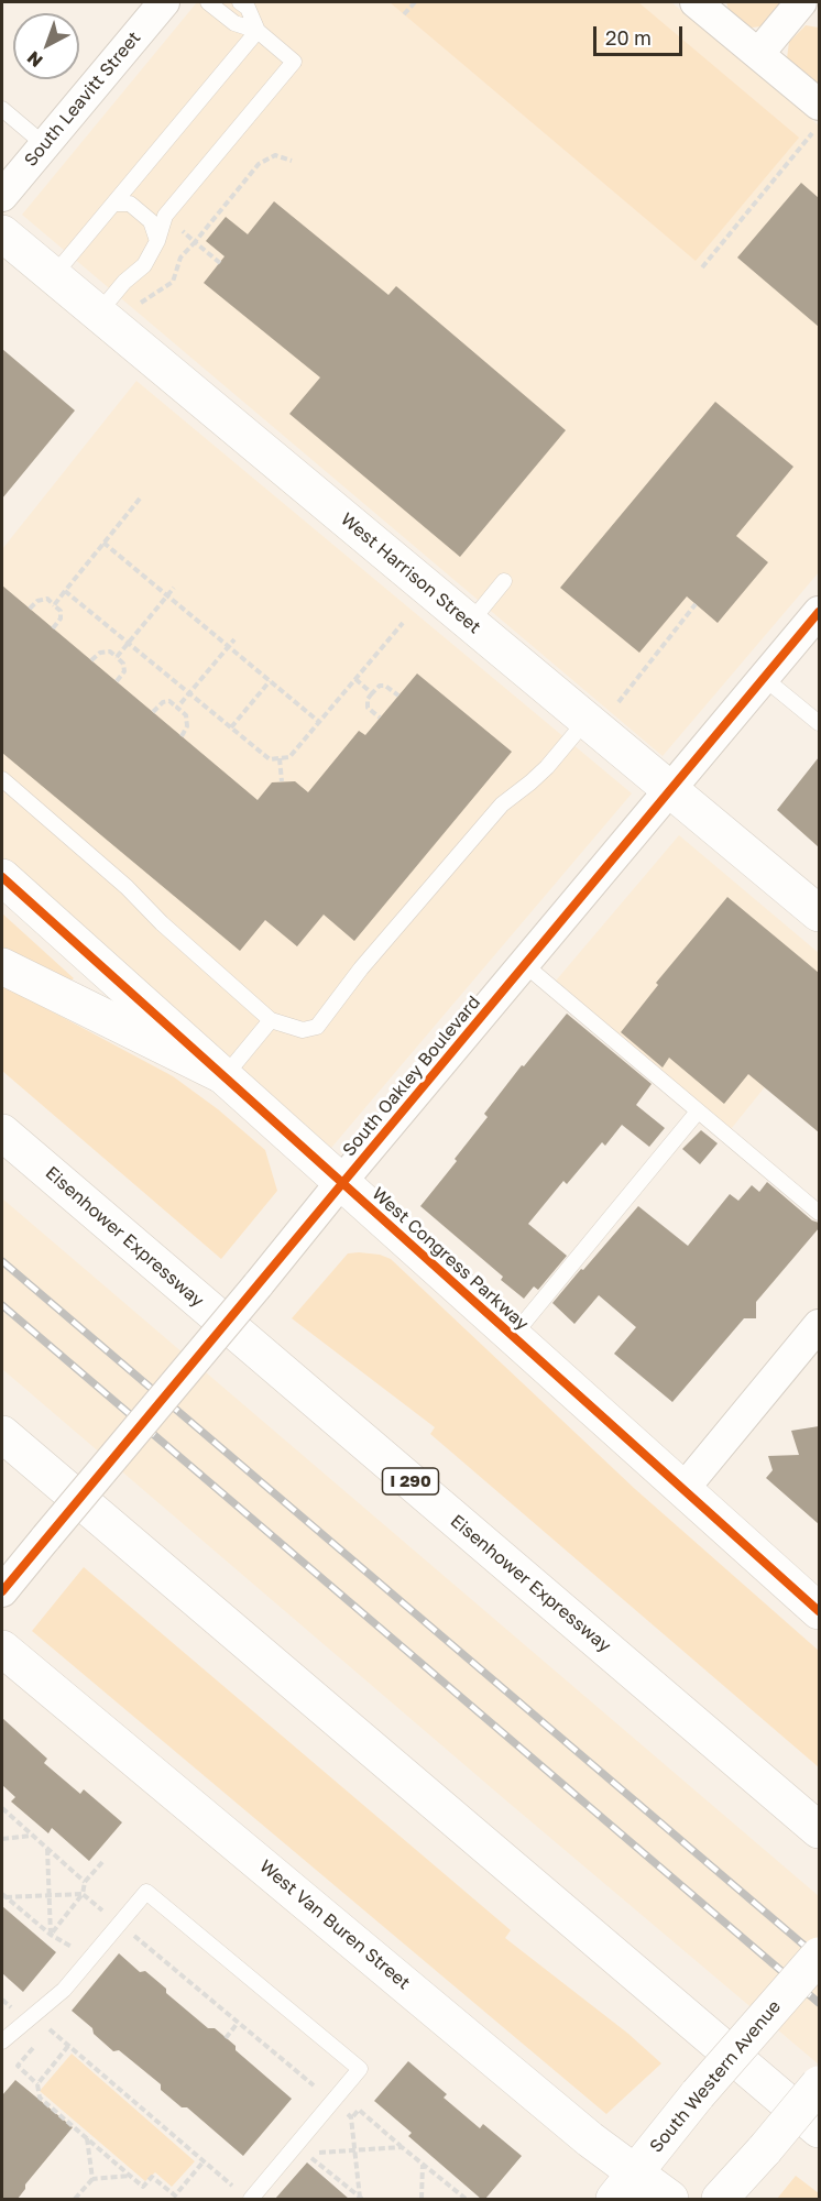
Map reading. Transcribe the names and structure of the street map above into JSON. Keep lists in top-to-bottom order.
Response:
{
  "streets": {
    "main road": [
      "West Harrison Street",
      "Eisenhower Expressway",
      "West Congress Parkway",
      "I 290",
      "West Van Buren Street",
      "South Western Avenue"
    ],
    "street": ["South Leavitt Street", "South Oakley Boulevard"]
  },
  "crossings": [
    ["West Harrison Street", "South Oakley Boulevard"],
    ["South Oakley Boulevard", "West Congress Parkway"],
    ["West Van Buren Street", "South Western Avenue"]
  ],
  "scale_bar": "20 m",
  "north": "bottom left"
}
